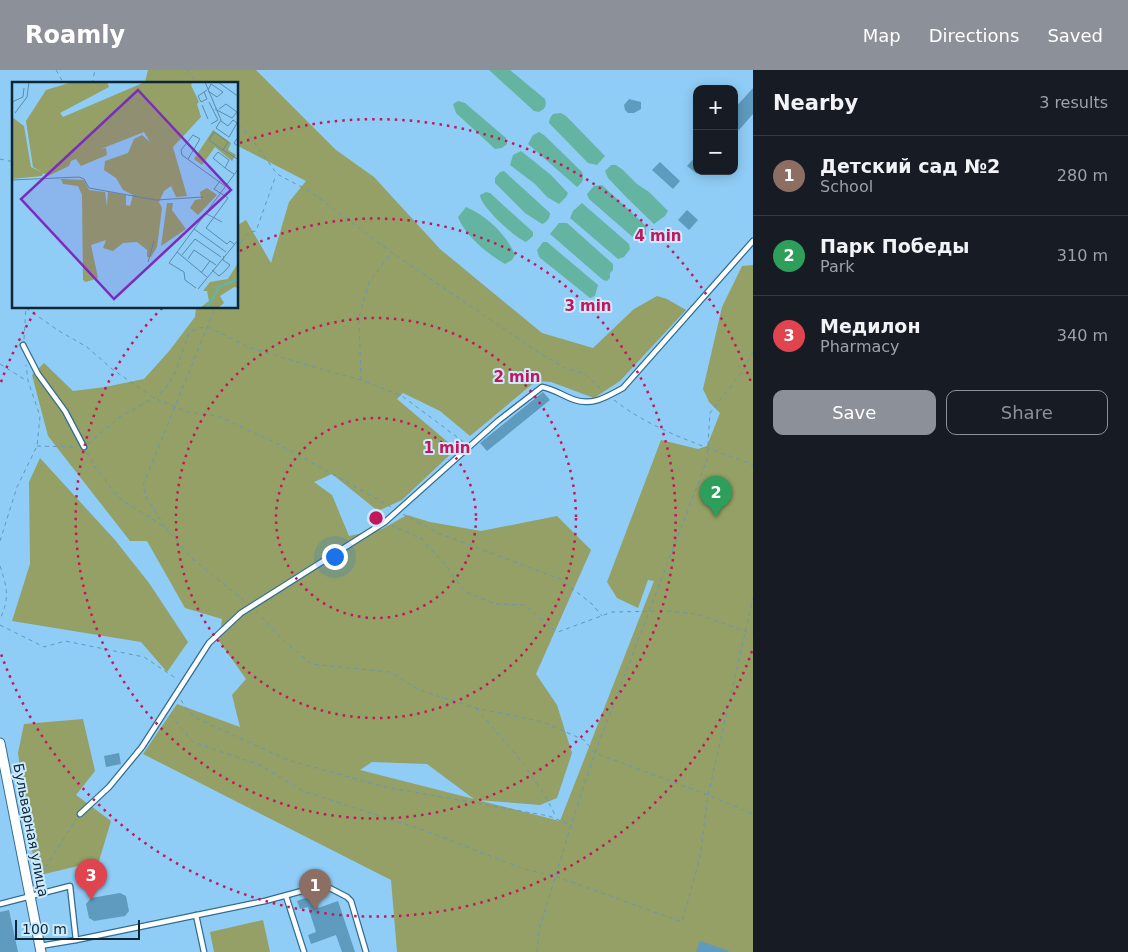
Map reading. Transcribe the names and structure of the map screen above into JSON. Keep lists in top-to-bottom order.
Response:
{
  "streets": {
    "street": ["Бульварная улица"]
  },
  "scale_bar": "100 m",
  "page": {
    "header": "Roamly",
    "nav": ["Map", "Directions", "Saved"],
    "heading": ["Nearby", "3 results"],
    "map_buttons": ["+", "−"],
    "list": [
      {
        "mark": "1",
        "name": "Детский сад №2",
        "note": "School",
        "value": "280 m"
      },
      {
        "mark": "2",
        "name": "Парк Победы",
        "note": "Park",
        "value": "310 m"
      },
      {
        "mark": "3",
        "name": "Медилон",
        "note": "Pharmacy",
        "value": "340 m"
      }
    ],
    "buttons": ["Save", "Share"],
    "pins": ["2", "3", "1"],
    "scale": "100 m"
  },
  "rings": [
    "4 min",
    "3 min",
    "2 min",
    "1 min"
  ]
}
